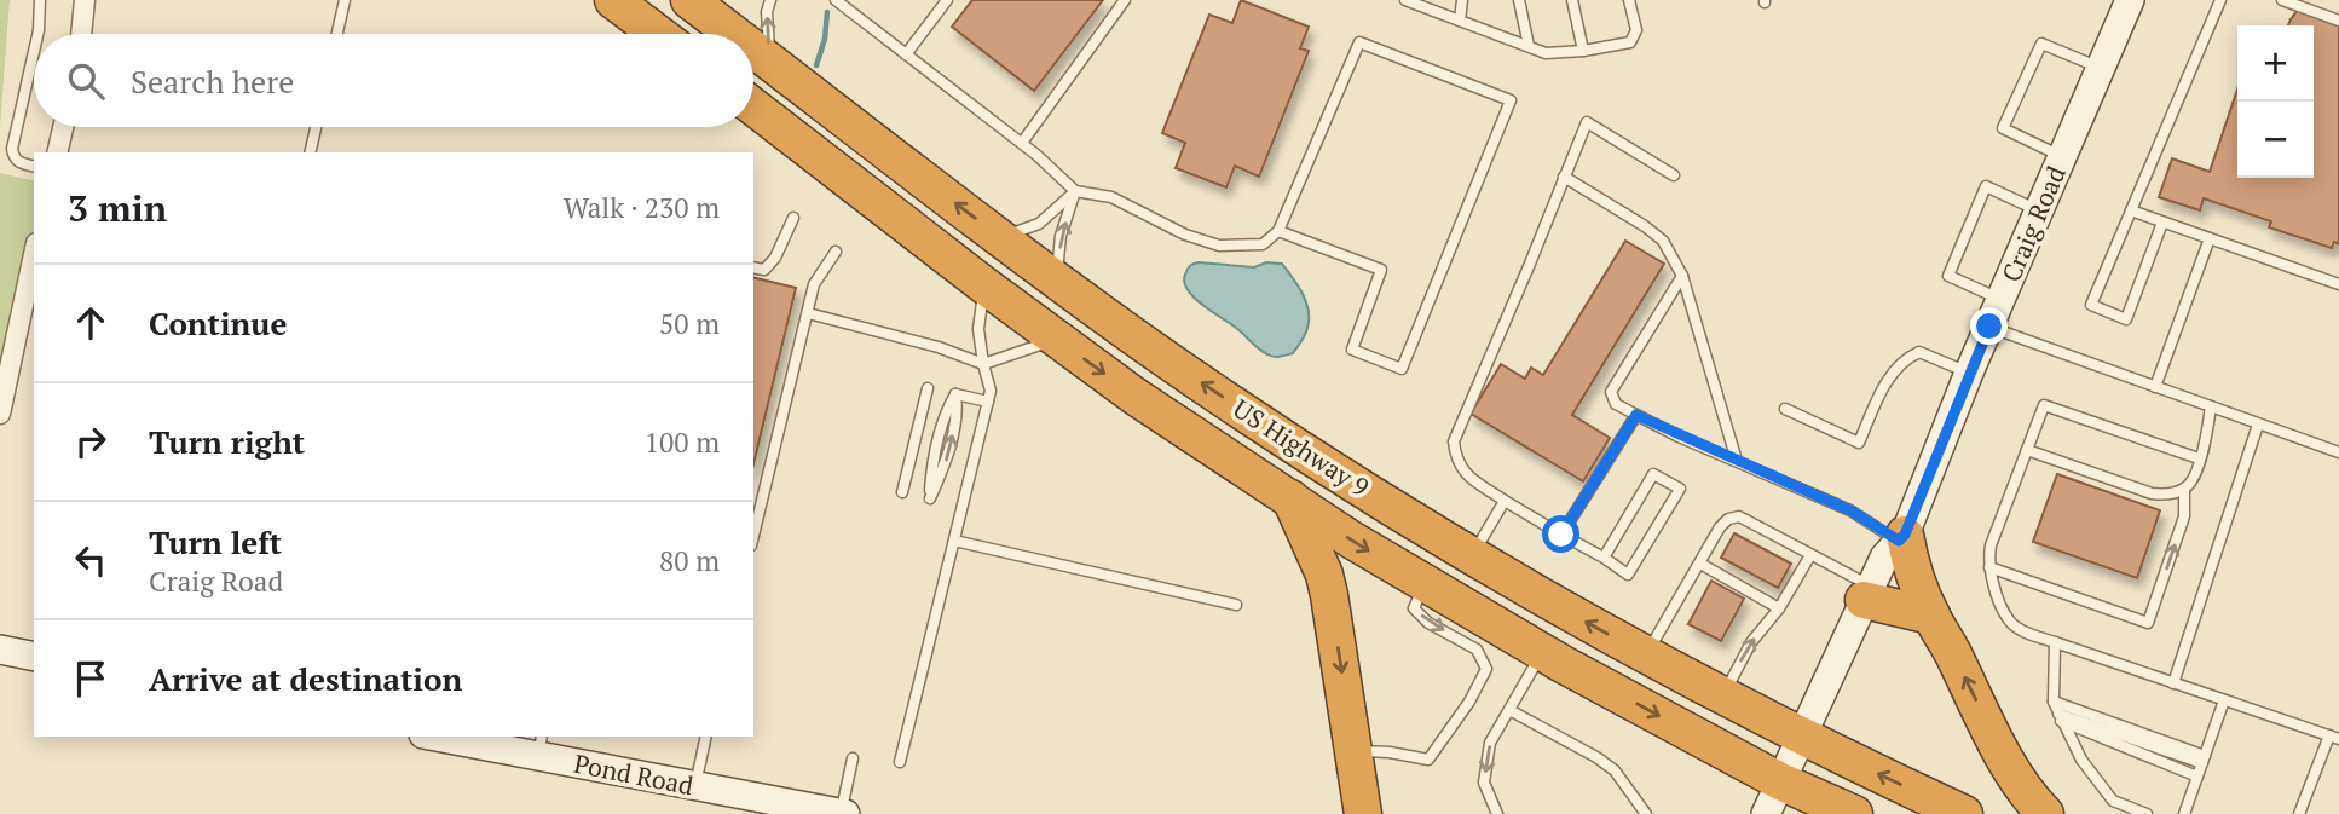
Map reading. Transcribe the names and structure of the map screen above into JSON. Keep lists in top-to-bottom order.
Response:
{
  "streets": {
    "highway": ["US Highway 9"],
    "main road": ["Craig Road", "Pond Road"]
  },
  "crossings": [
    ["Craig Road", "US Highway 9"]
  ],
  "page": {
    "map_buttons": ["+", "−"],
    "search": "Search here",
    "heading": ["3 min", "Walk · 230 m"],
    "list": [
      ["Continue", "50 m"],
      ["Turn right", "100 m"],
      ["Turn left", "Craig Road", "80 m"],
      "Arrive at destination"
    ]
  }
}
